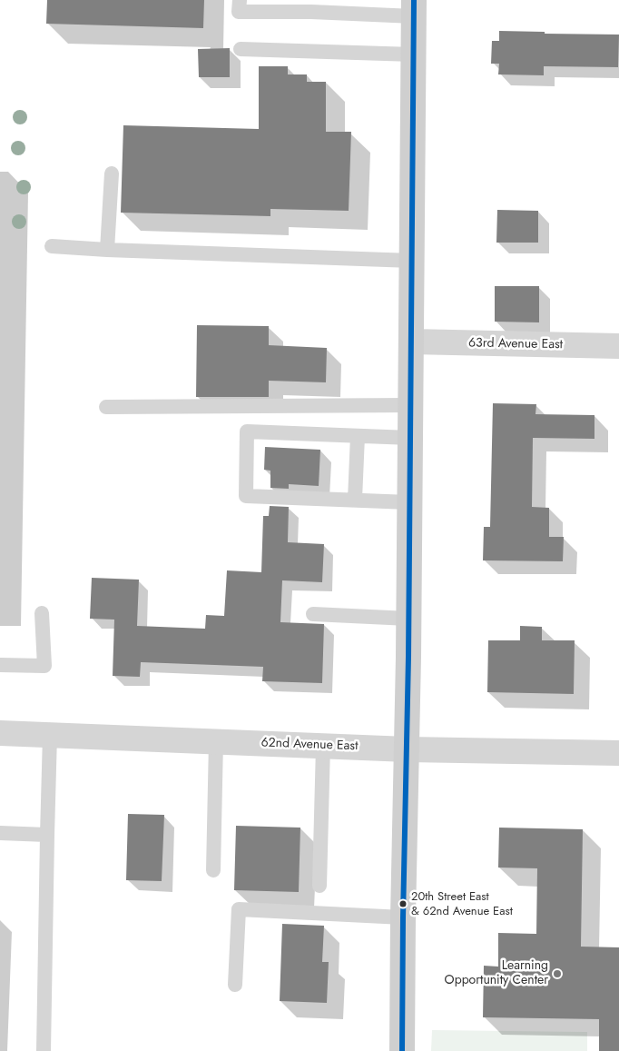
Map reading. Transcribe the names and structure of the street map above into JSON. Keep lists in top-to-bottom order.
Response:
{
  "streets": {
    "street": ["63rd Avenue East", "62nd Avenue East"]
  },
  "places": ["20th Street East & 62nd Avenue East", "Learning Opportunity Center"]
}
